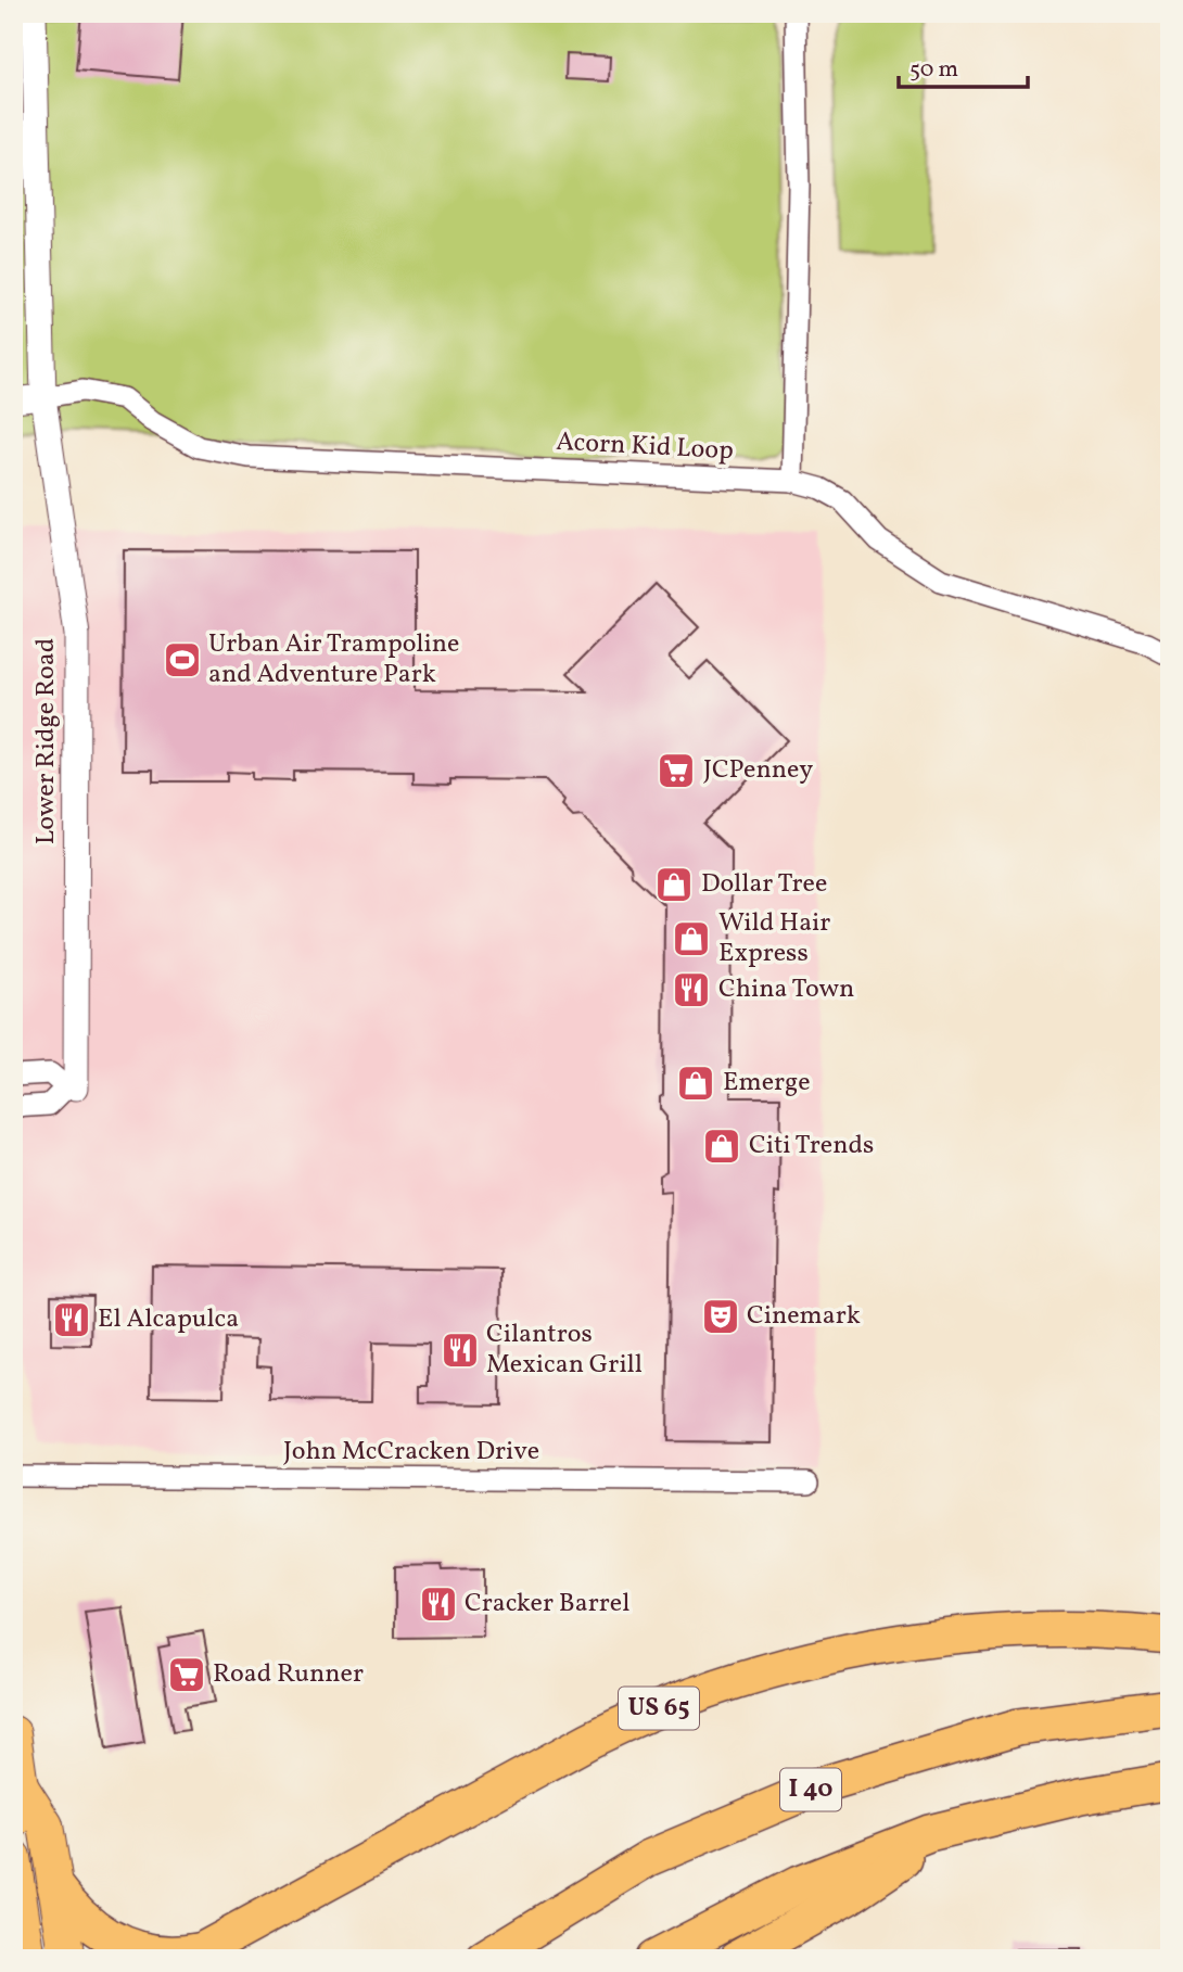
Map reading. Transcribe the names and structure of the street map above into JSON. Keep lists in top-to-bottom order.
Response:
{
  "streets": {
    "highway": ["US 65", "I 40"],
    "street": ["Acorn Kid Loop", "Lower Ridge Road", "John McCracken Drive"]
  },
  "crossings": [
    ["Acorn Kid Loop", "Lower Ridge Road"]
  ],
  "places": {
    "sports": ["Urban Air Trampoline and Adventure Park"],
    "supermarket": ["JCPenney", "Road Runner"],
    "shop": [
      "Dollar Tree",
      "Wild Hair Express",
      "Emerge",
      "Citi Trends"
    ],
    "restaurant": [
      "China Town",
      "El Alcapulca",
      "Cilantros Mexican Grill",
      "Cracker Barrel"
    ],
    "theatre": ["Cinemark"]
  },
  "scale_bar": "50 m"
}
